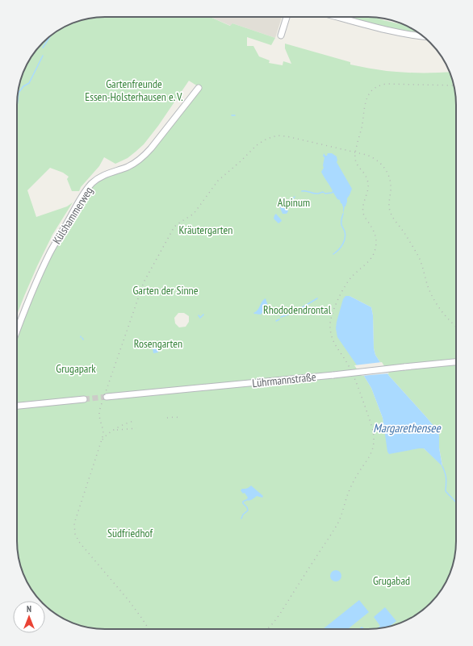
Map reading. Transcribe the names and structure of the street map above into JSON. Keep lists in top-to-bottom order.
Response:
{
  "streets": {
    "street": ["Külshammerweg", "Lührmannstraße"]
  },
  "water": ["Margarethensee"],
  "parks": [
    "Gartenfreunde Essen-Holsterhausen e. V.",
    "Alpinum",
    "Kräutergarten",
    "Garten der Sinne",
    "Rhododendrontal",
    "Rosengarten",
    "Grugapark",
    "Südfriedhof",
    "Grugabad"
  ],
  "north": "top"
}
